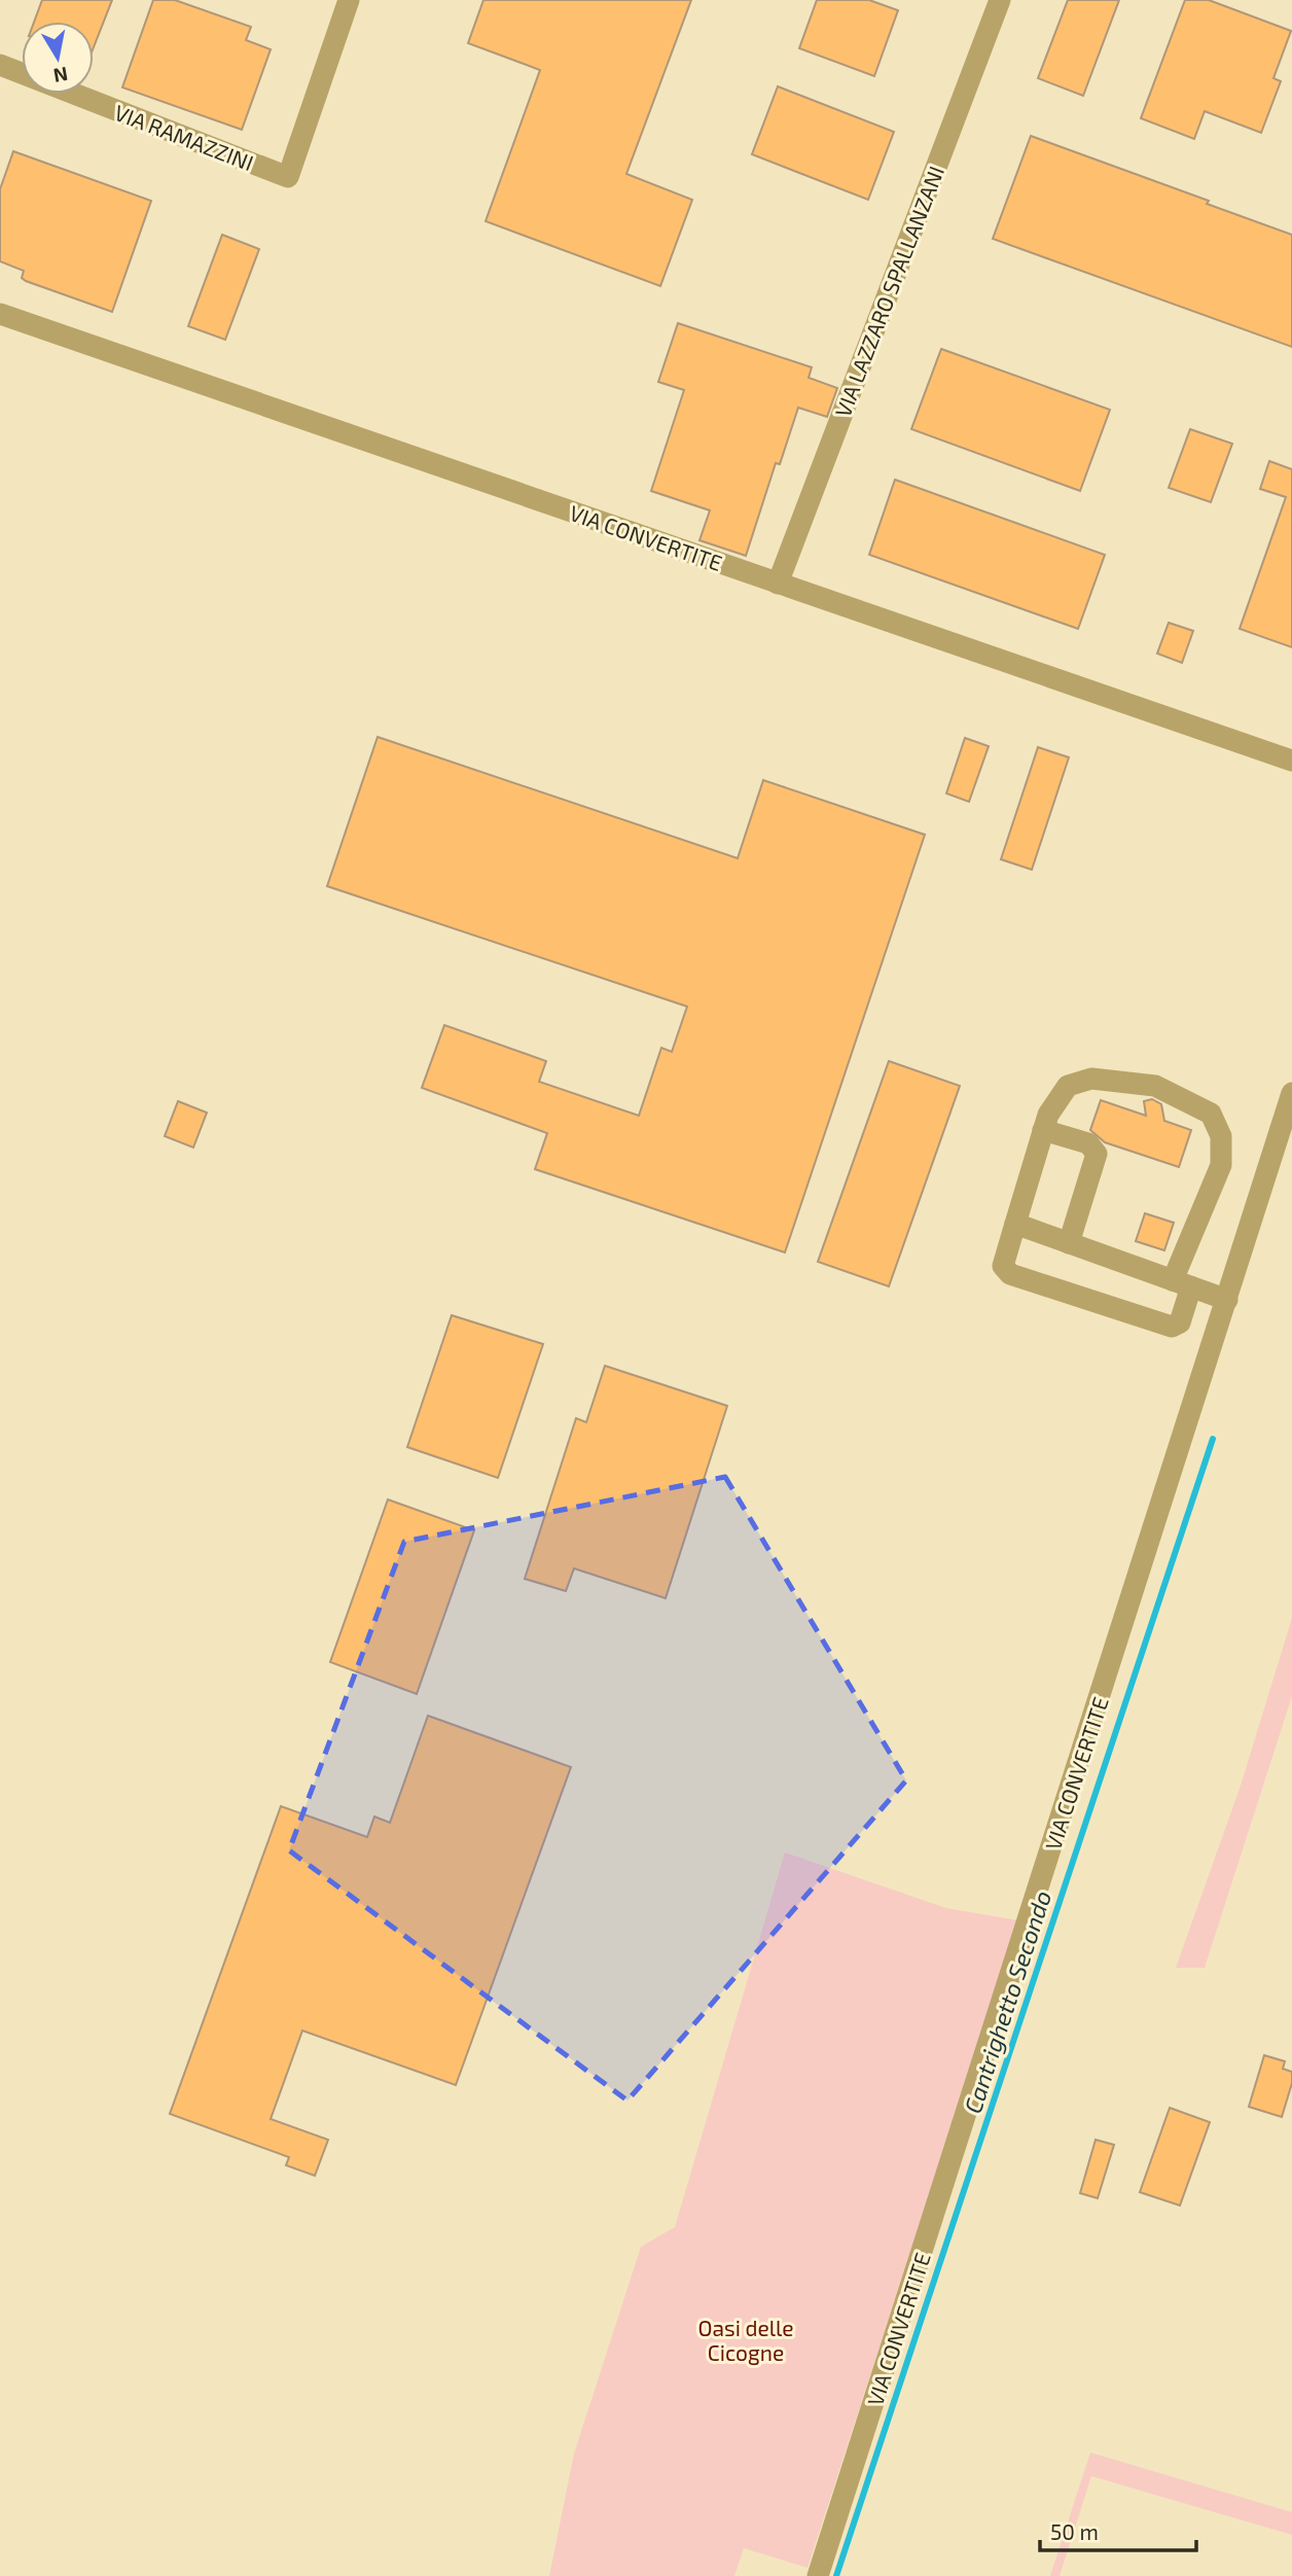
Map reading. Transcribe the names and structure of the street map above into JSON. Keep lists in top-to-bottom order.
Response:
{
  "streets": {
    "street": ["VIA RAMAZZINI", "VIA LAZZARO SPALLANZANI", "VIA CONVERTITE"]
  },
  "crossings": [
    ["VIA LAZZARO SPALLANZANI", "VIA CONVERTITE"]
  ],
  "water": ["Cantrighetto Secondo"],
  "parks": ["Oasi delle Cicogne"],
  "scale_bar": "50 m",
  "north": "bottom"
}
